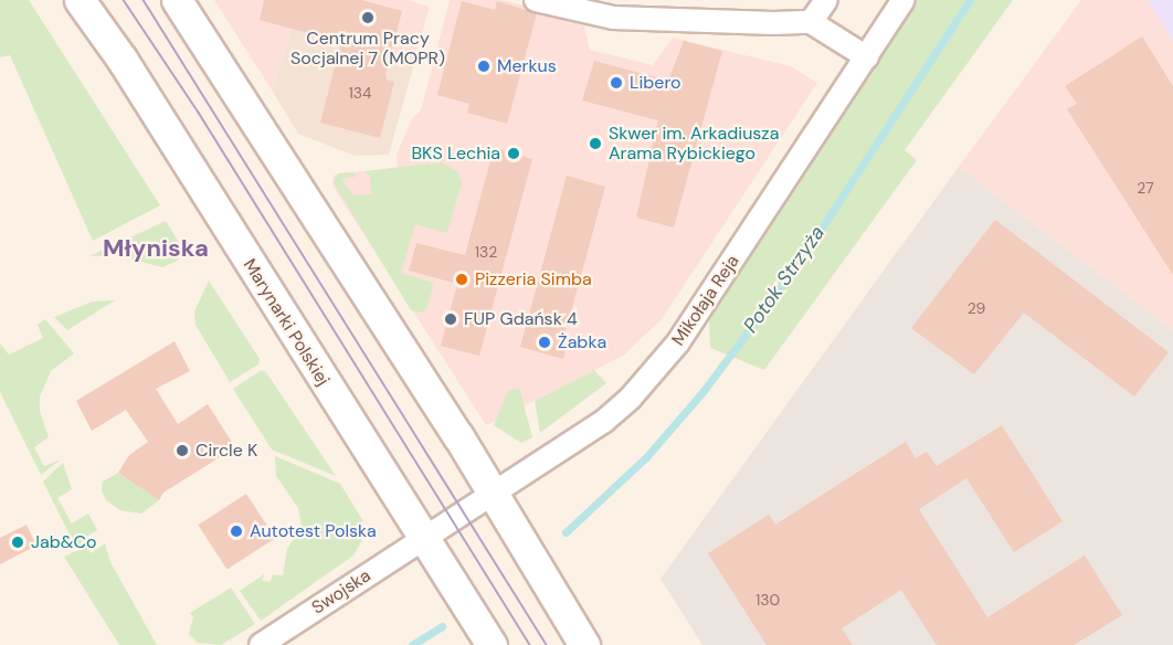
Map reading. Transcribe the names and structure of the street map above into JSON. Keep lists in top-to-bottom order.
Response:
{
  "streets": {
    "main road": ["Marynarki Polskiej"],
    "street": ["Mikołaja Reja", "Swojska"]
  },
  "crossings": [
    ["Mikołaja Reja", "Marynarki Polskiej"],
    ["Mikołaja Reja", "Swojska"],
    ["Marynarki Polskiej", "Swojska"]
  ],
  "districts": ["Młyniska"],
  "water": ["Potok Strzyża"],
  "places": [
    "Centrum Pracy Socjalnej 7 (MOPR)",
    "Merkus",
    "Libero",
    "Skwer im. Arkadiusza Arama Rybickiego",
    "BKS Lechia",
    "Pizzeria Simba",
    "FUP Gdańsk 4",
    "Żabka",
    "Circle K",
    "Autotest Polska",
    "Jab&Co"
  ],
  "house_numbers": [
    "134",
    "27",
    "132",
    "29",
    "130"
  ]
}
